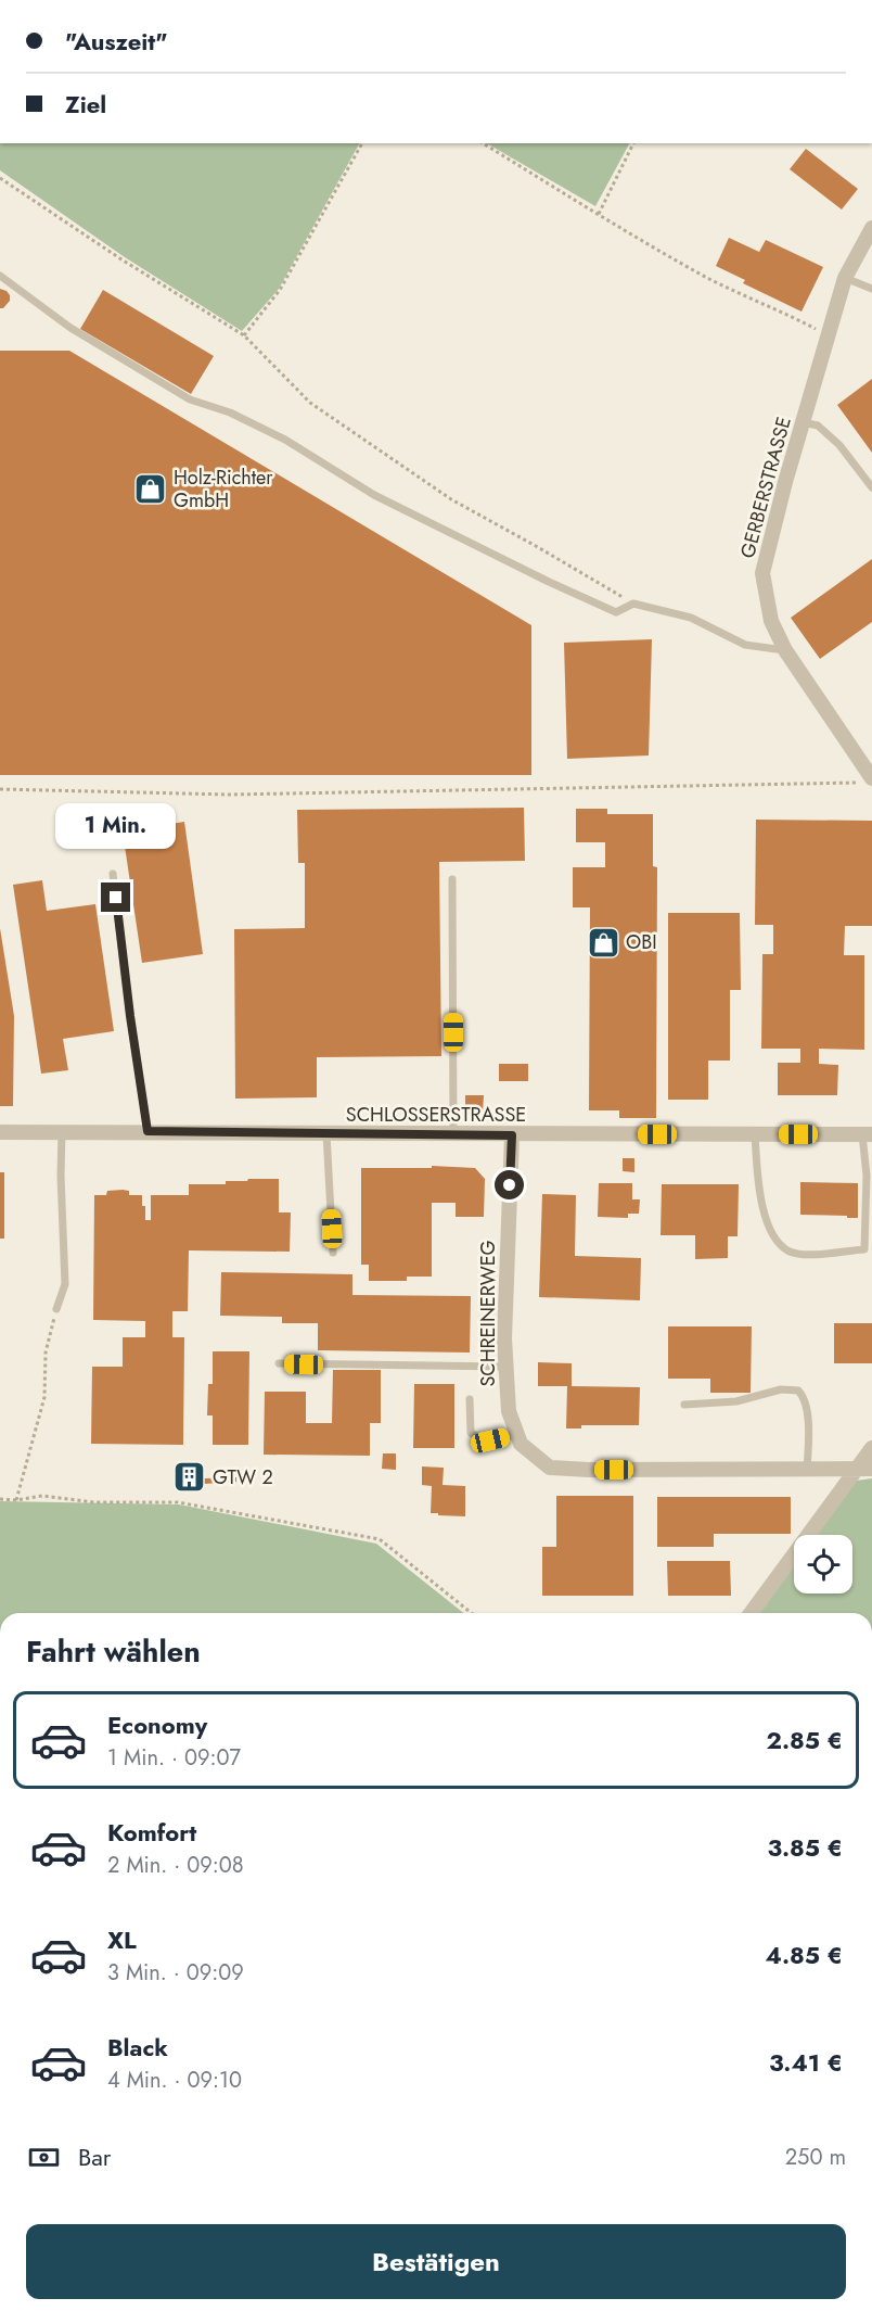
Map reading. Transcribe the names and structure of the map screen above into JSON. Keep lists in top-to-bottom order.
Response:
{
  "streets": {
    "street": ["GERBERSTRASSE", "SCHLOSSERSTRASSE", "SCHREINERWEG"]
  },
  "crossings": [
    ["SCHLOSSERSTRASSE", "SCHREINERWEG"]
  ],
  "places": {
    "shop": ["Holz-Richter GmbH", "OBI"],
    "building": ["GTW 2"]
  },
  "page": {
    "banner": ["\"Auszeit\"", "Ziel"],
    "bubble": "1 Min.",
    "heading": "Fahrt wählen",
    "list": [
      {
        "name": "Economy",
        "note": "1 Min. · 09:07",
        "value": "2.85 €"
      },
      {
        "name": "Komfort",
        "note": "2 Min. · 09:08",
        "value": "3.85 €"
      },
      {
        "name": "XL",
        "note": "3 Min. · 09:09",
        "value": "4.85 €"
      },
      {
        "name": "Black",
        "note": "4 Min. · 09:10",
        "value": "3.41 €"
      }
    ],
    "pay": ["Bar", "250 m"],
    "buttons": "Bestätigen"
  }
}
